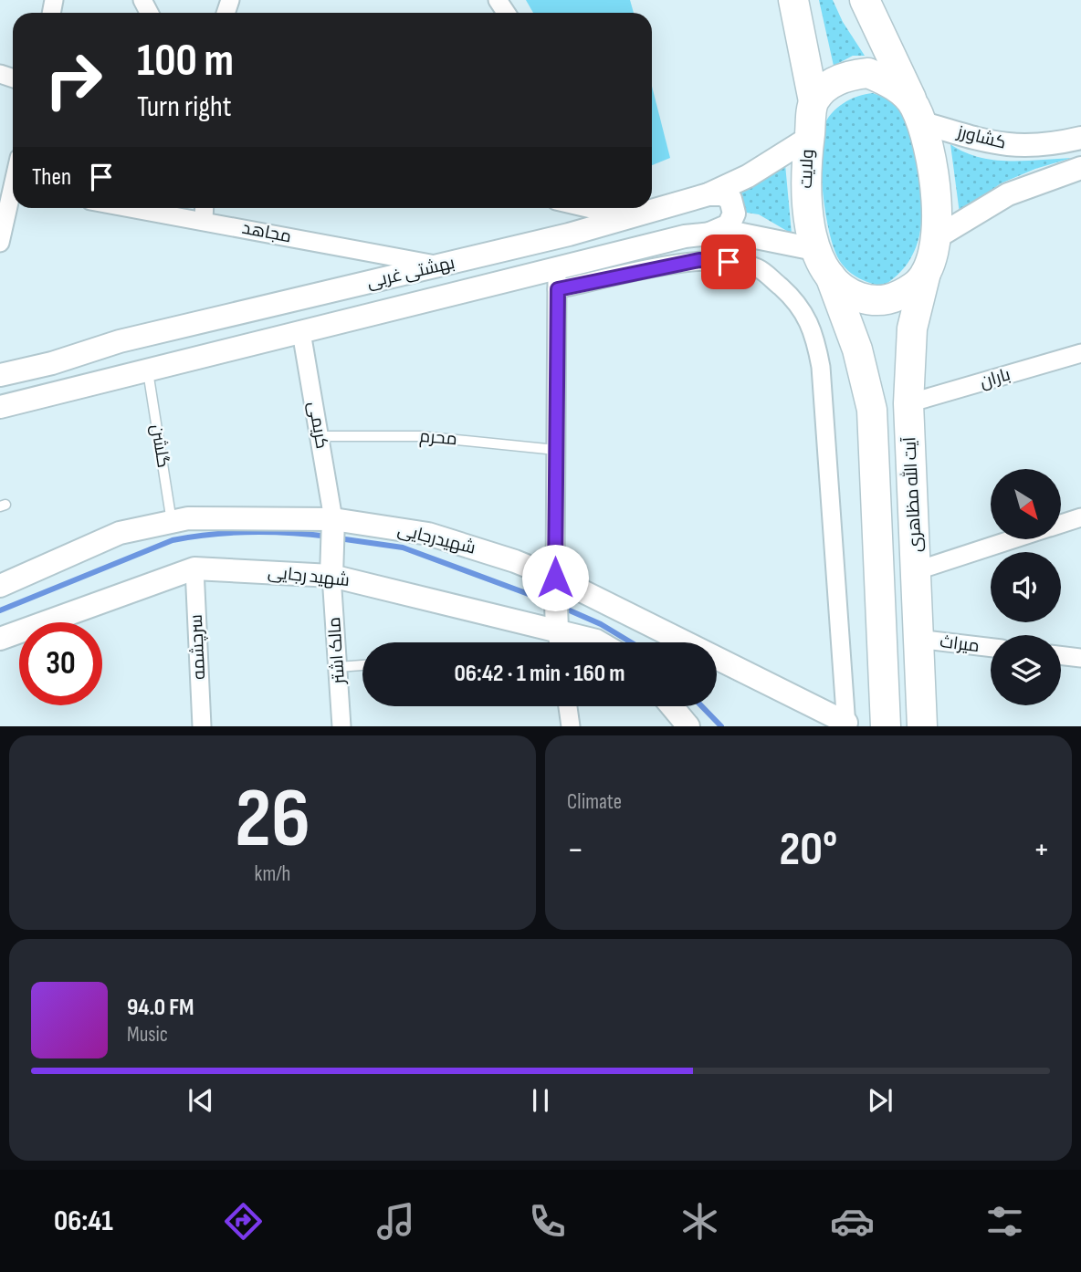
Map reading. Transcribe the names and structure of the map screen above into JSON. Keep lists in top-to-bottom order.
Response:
{
  "streets": {
    "main road": ["ولایت", "آیت الله مظاهری"],
    "street": [
      "کشاورز",
      "مجاهد",
      "بهشتی غربی",
      "باران",
      "کریمی",
      "شهیدرجایی",
      "شهید رجایی",
      "میراث",
      "سرچشمه",
      "مالک اشتر"
    ],
    "lane": ["محرم", "گلشن"]
  },
  "crossings": [
    ["کشاورز", "ولایت"],
    ["کشاورز", "بهشتی غربی"],
    ["کشاورز", "آیت الله مظاهری"],
    ["ولایت", "بهشتی غربی"],
    ["ولایت", "آیت الله مظاهری"],
    ["مجاهد", "بهشتی غربی"],
    ["بهشتی غربی", "کریمی"],
    ["بهشتی غربی", "گلشن"],
    ["بهشتی غربی", "آیت الله مظاهری"],
    ["باران", "آیت الله مظاهری"],
    ["کریمی", "محرم"],
    ["کریمی", "شهیدرجایی"],
    ["گلشن", "شهیدرجایی"],
    ["آیت الله مظاهری", "میراث"],
    ["شهید رجایی", "سرچشمه"],
    ["شهید رجایی", "مالک اشتر"]
  ],
  "north": "bottom right",
  "page": {
    "turn": ["100 m", "Turn right"],
    "then": "Then",
    "limit": "30",
    "trip": "06:42 · 1 min · 160 m",
    "tile": [
      ["26", "km/h"],
      "Climate"
    ],
    "heat": ["−", "20°", "+"],
    "song": ["94.0 FM", "Music"],
    "tabs": "06:41"
  }
}
